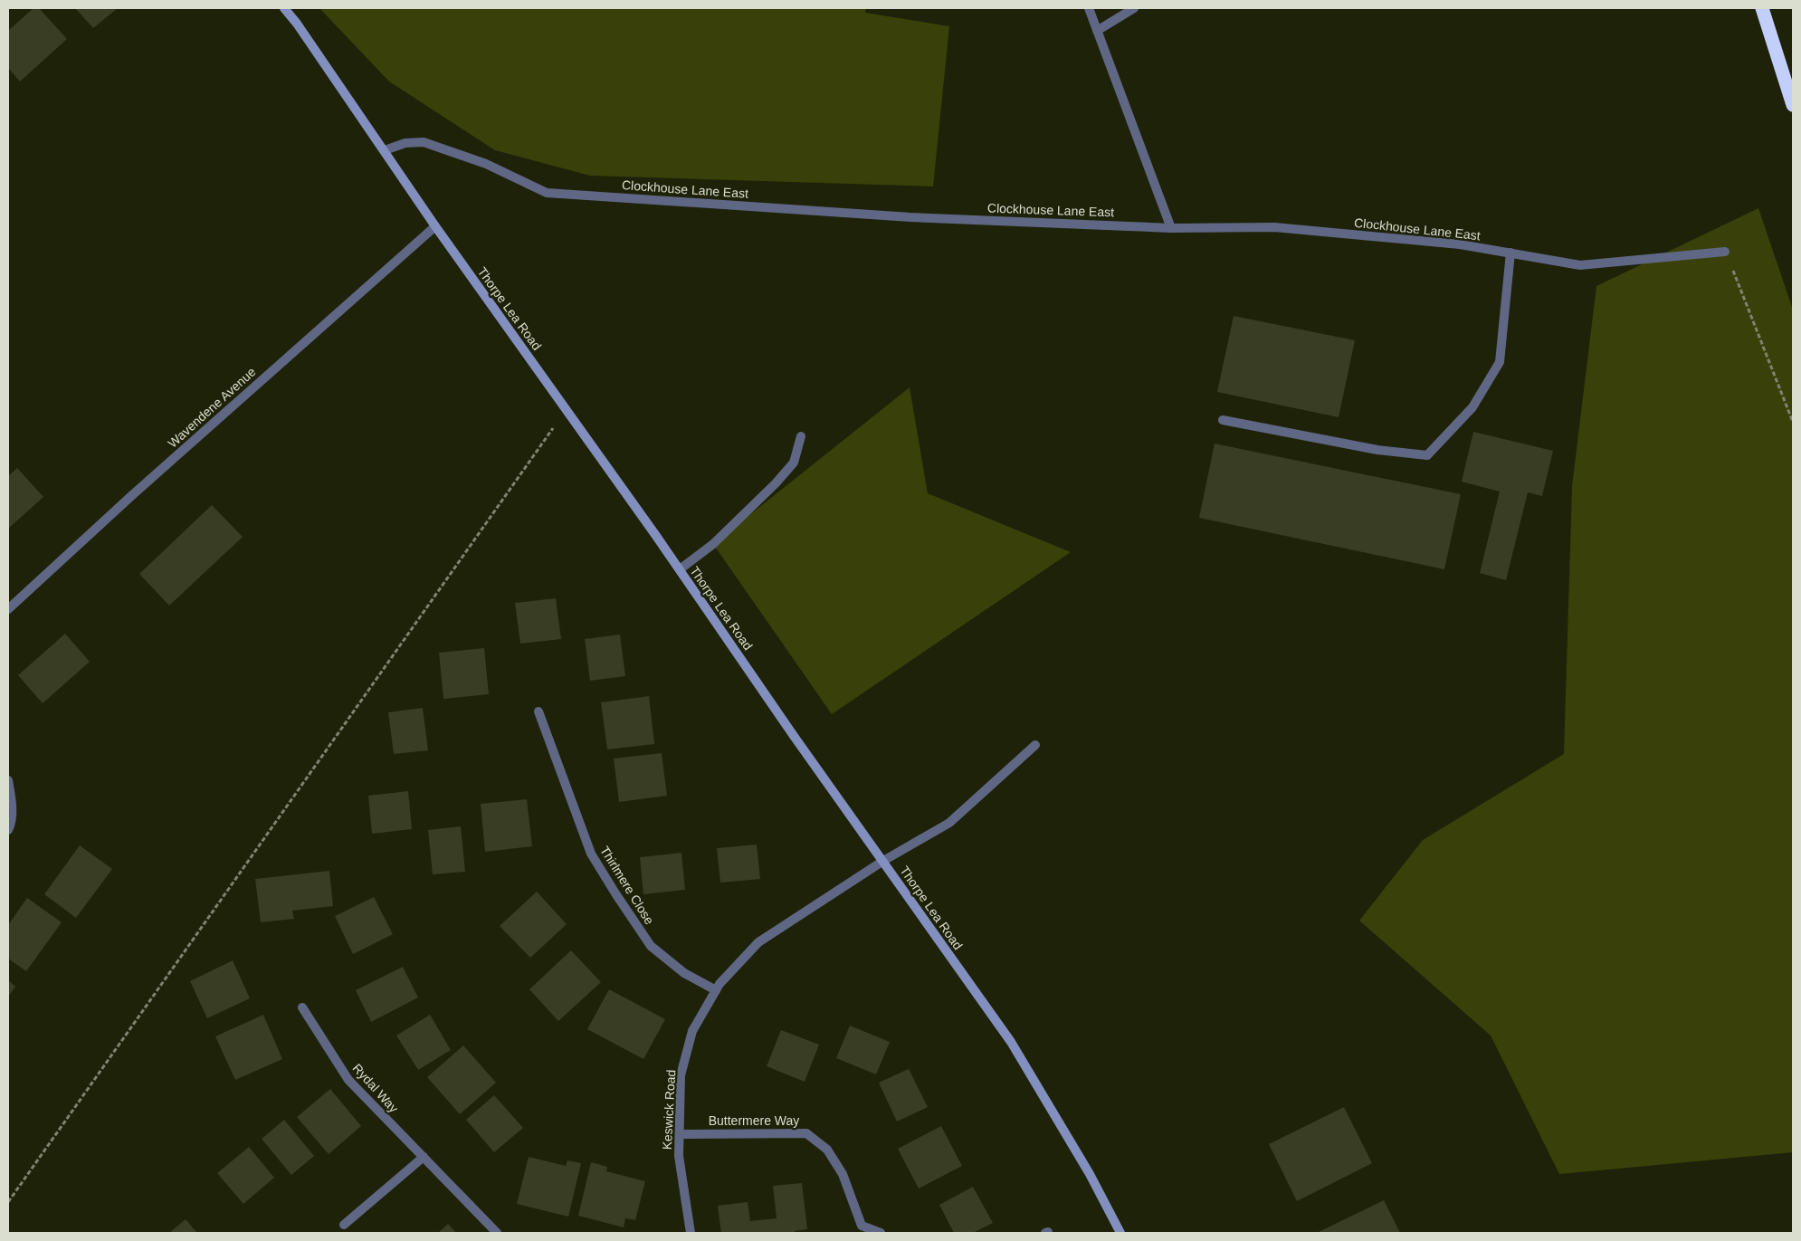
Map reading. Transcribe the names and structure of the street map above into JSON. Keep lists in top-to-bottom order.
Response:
{
  "streets": {
    "main road": ["Thorpe Lea Road"],
    "street": [
      "Clockhouse Lane East",
      "Wavendene Avenue",
      "Thirlmere Close",
      "Rydal Way",
      "Keswick Road",
      "Buttermere Way"
    ]
  },
  "crossings": [
    ["Clockhouse Lane East", "Thorpe Lea Road"],
    ["Thorpe Lea Road", "Wavendene Avenue"],
    ["Thorpe Lea Road", "Keswick Road"],
    ["Thirlmere Close", "Keswick Road"],
    ["Keswick Road", "Buttermere Way"]
  ]
}
